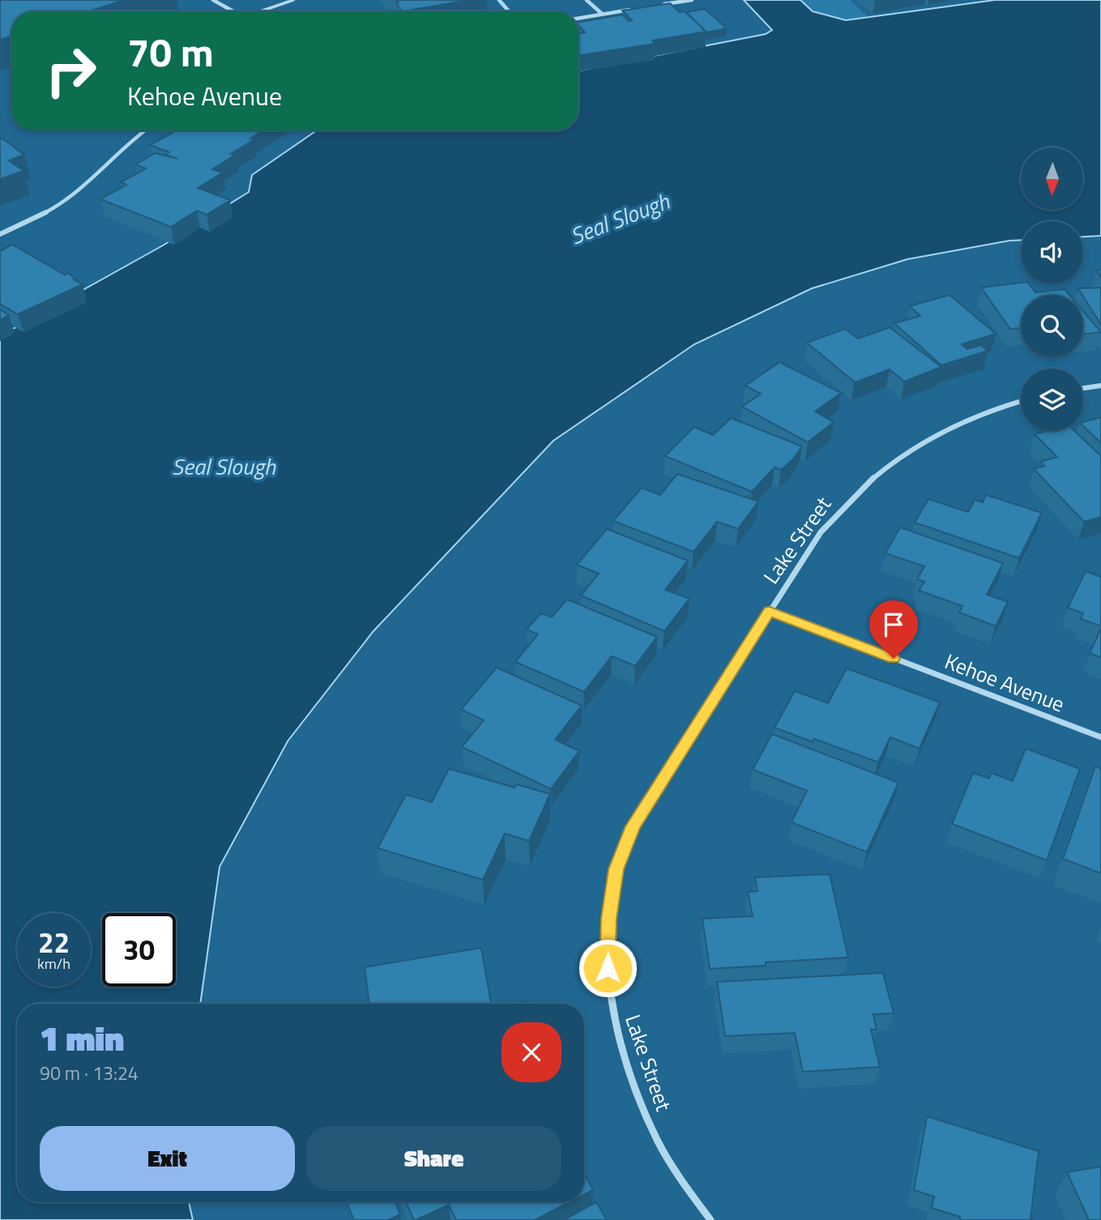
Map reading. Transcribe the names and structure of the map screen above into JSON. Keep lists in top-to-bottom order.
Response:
{
  "streets": {
    "street": ["Lake Street", "Kehoe Avenue"]
  },
  "crossings": [
    ["Lake Street", "Kehoe Avenue"]
  ],
  "water": ["Seal Slough"],
  "north": "bottom",
  "page": {
    "turn": ["70 m", "Kehoe Avenue"],
    "speed": "22 km/h",
    "limit": "30",
    "heading": ["1 min", "90 m · 13:24"],
    "buttons": ["Exit", "Share"]
  }
}
